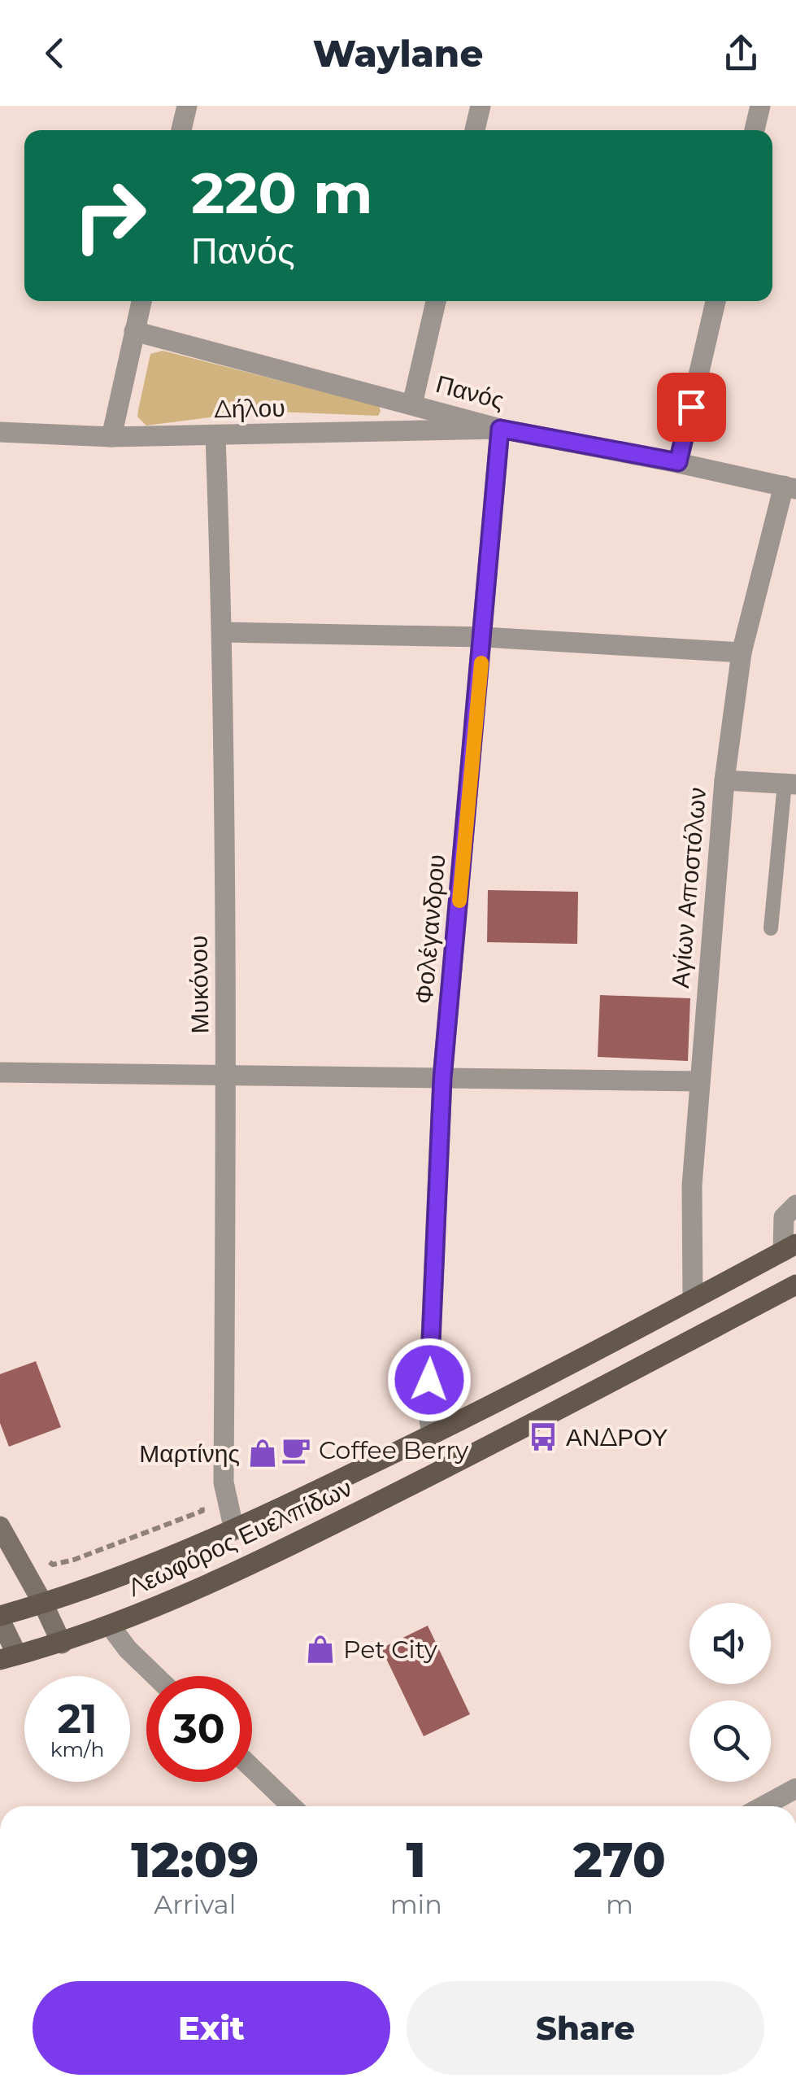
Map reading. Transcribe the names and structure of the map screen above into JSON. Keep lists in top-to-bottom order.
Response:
{
  "streets": {
    "main road": ["Λεωφόρος Ευελπίδων"],
    "street": [
      "Πανός",
      "Δήλου",
      "Αγίων Αποστόλων",
      "Φολέγανδρου",
      "Μυκόνου"
    ]
  },
  "crossings": [
    ["Πανός", "Δήλου"],
    ["Πανός", "Αγίων Αποστόλων"],
    ["Πανός", "Φολέγανδρου"],
    ["Δήλου", "Φολέγανδρου"],
    ["Δήλου", "Μυκόνου"],
    ["Αγίων Αποστόλων", "Λεωφόρος Ευελπίδων"],
    ["Φολέγανδρου", "Λεωφόρος Ευελπίδων"],
    ["Μυκόνου", "Λεωφόρος Ευελπίδων"]
  ],
  "places": {
    "bus stop": ["ΑΝΔΡΟΥ"],
    "cafe": ["Coffee Berry"],
    "shop": ["Μαρτίνης", "Pet City"]
  },
  "page": {
    "header": "Waylane",
    "turn": ["220 m", "Πανός"],
    "speed": "21 km/h",
    "limit": "30",
    "eta": [
      "12:09",
      "Arrival",
      "1",
      "min",
      "270",
      "m"
    ],
    "buttons": ["Exit", "Share"]
  }
}
